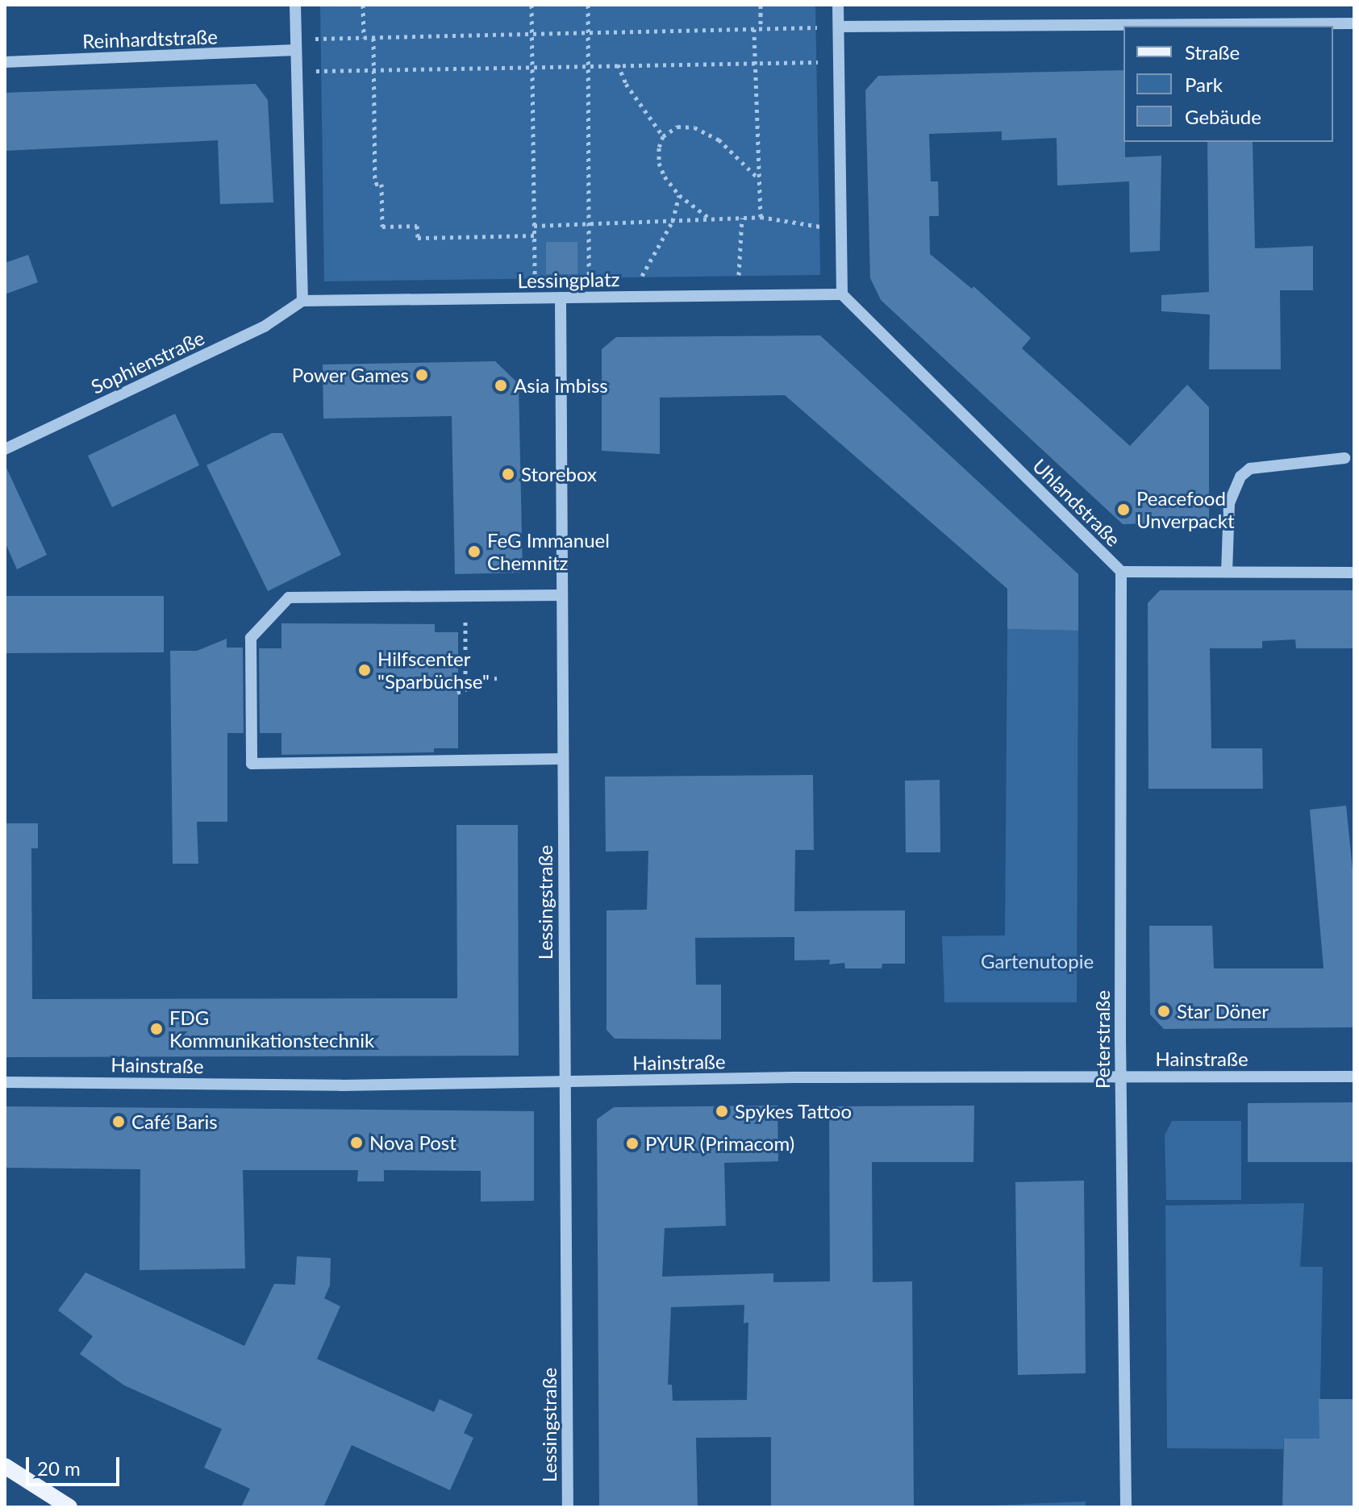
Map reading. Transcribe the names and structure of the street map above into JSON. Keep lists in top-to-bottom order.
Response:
{
  "streets": {
    "street": [
      "Reinhardtstraße",
      "Lessingplatz",
      "Sophienstraße",
      "Uhlandstraße",
      "Lessingstraße",
      "Peterstraße",
      "Hainstraße"
    ]
  },
  "crossings": [
    ["Lessingplatz", "Sophienstraße"],
    ["Lessingplatz", "Uhlandstraße"],
    ["Lessingplatz", "Lessingstraße"],
    ["Uhlandstraße", "Peterstraße"],
    ["Lessingstraße", "Hainstraße"],
    ["Peterstraße", "Hainstraße"]
  ],
  "parks": ["Gartenutopie"],
  "places": [
    "Power Games",
    "Asia Imbiss",
    "Storebox",
    "Peacefood Unverpackt",
    "FeG Immanuel Chemnitz",
    "Hilfscenter \"Sparbüchse\"",
    "Star Döner",
    "FDG Kommunikationstechnik",
    "Spykes Tattoo",
    "Café Baris",
    "Nova Post",
    "PYUR (Primacom)"
  ],
  "legend": ["Straße", "Park", "Gebäude"],
  "scale_bar": "20 m"
}
